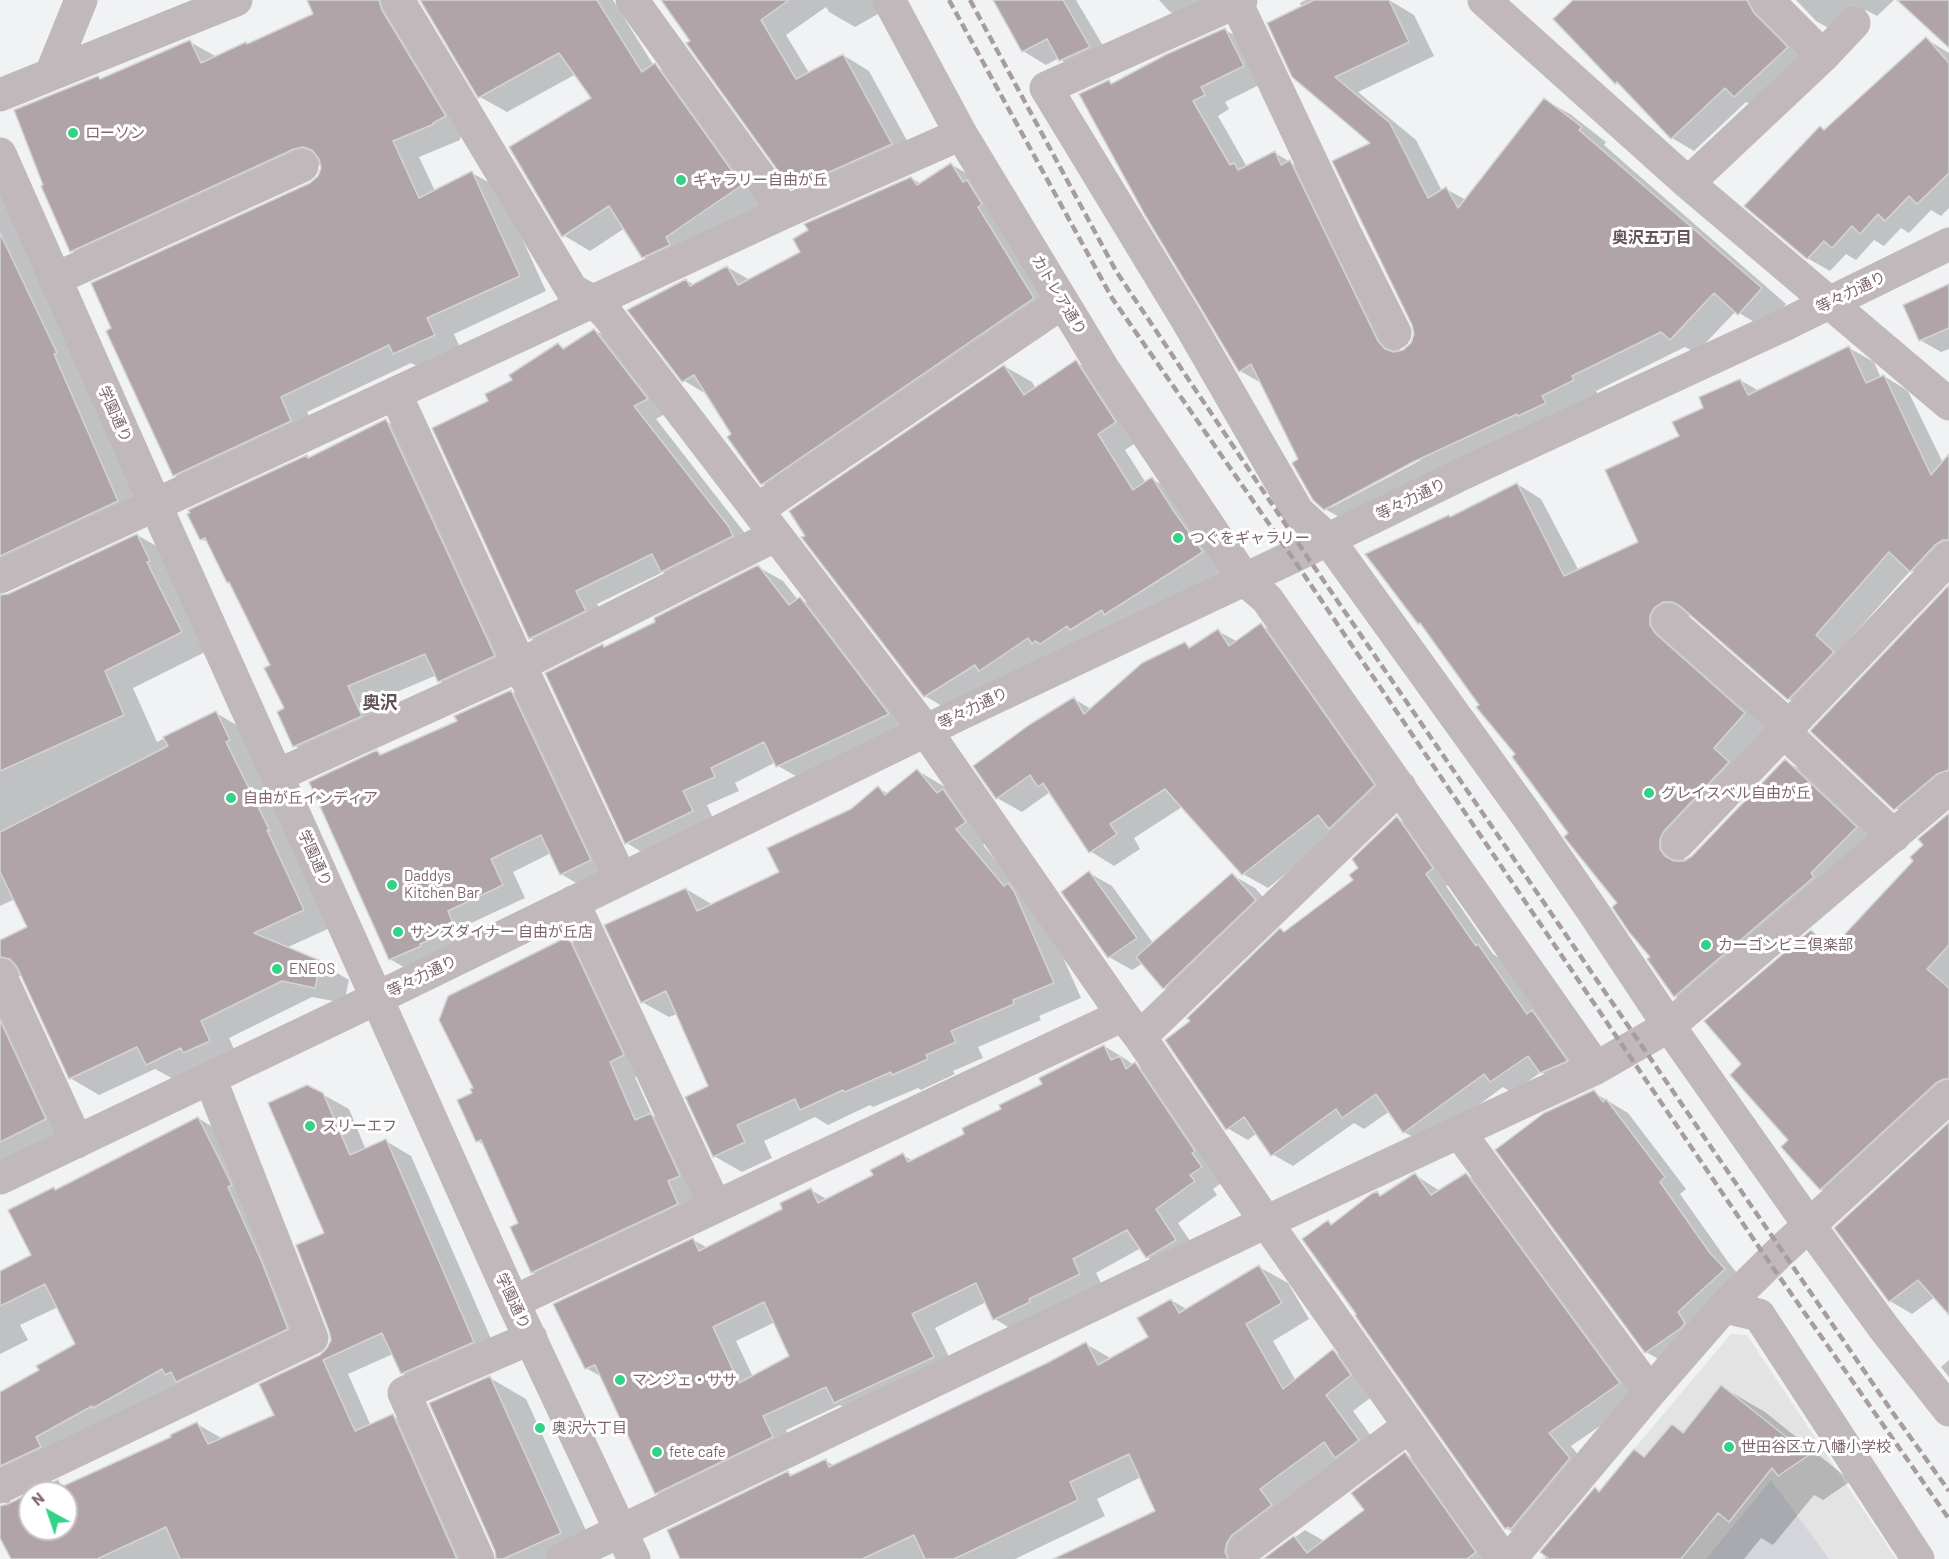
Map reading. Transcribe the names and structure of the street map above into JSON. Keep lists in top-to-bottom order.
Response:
{
  "streets": {
    "street": ["等々力通り", "カトレア通り", "学園通り"]
  },
  "crossings": [
    ["等々力通り", "カトレア通り"],
    ["等々力通り", "学園通り"]
  ],
  "districts": ["奥沢五丁目", "奥沢"],
  "places": [
    "ローソン",
    "ギャラリー自由が丘",
    "つぐをギャラリー",
    "グレイスベル自由が丘",
    "自由が丘インディア",
    "Daddys Kitchen Bar",
    "サンズダイナー 自由が丘店",
    "カーゴンビニ倶楽部",
    "ENEOS",
    "スリーエフ",
    "マンジェ・ササ",
    "奥沢六丁目",
    "世田谷区立八幡小学校",
    "fete cafe"
  ],
  "north": "top left"
}
